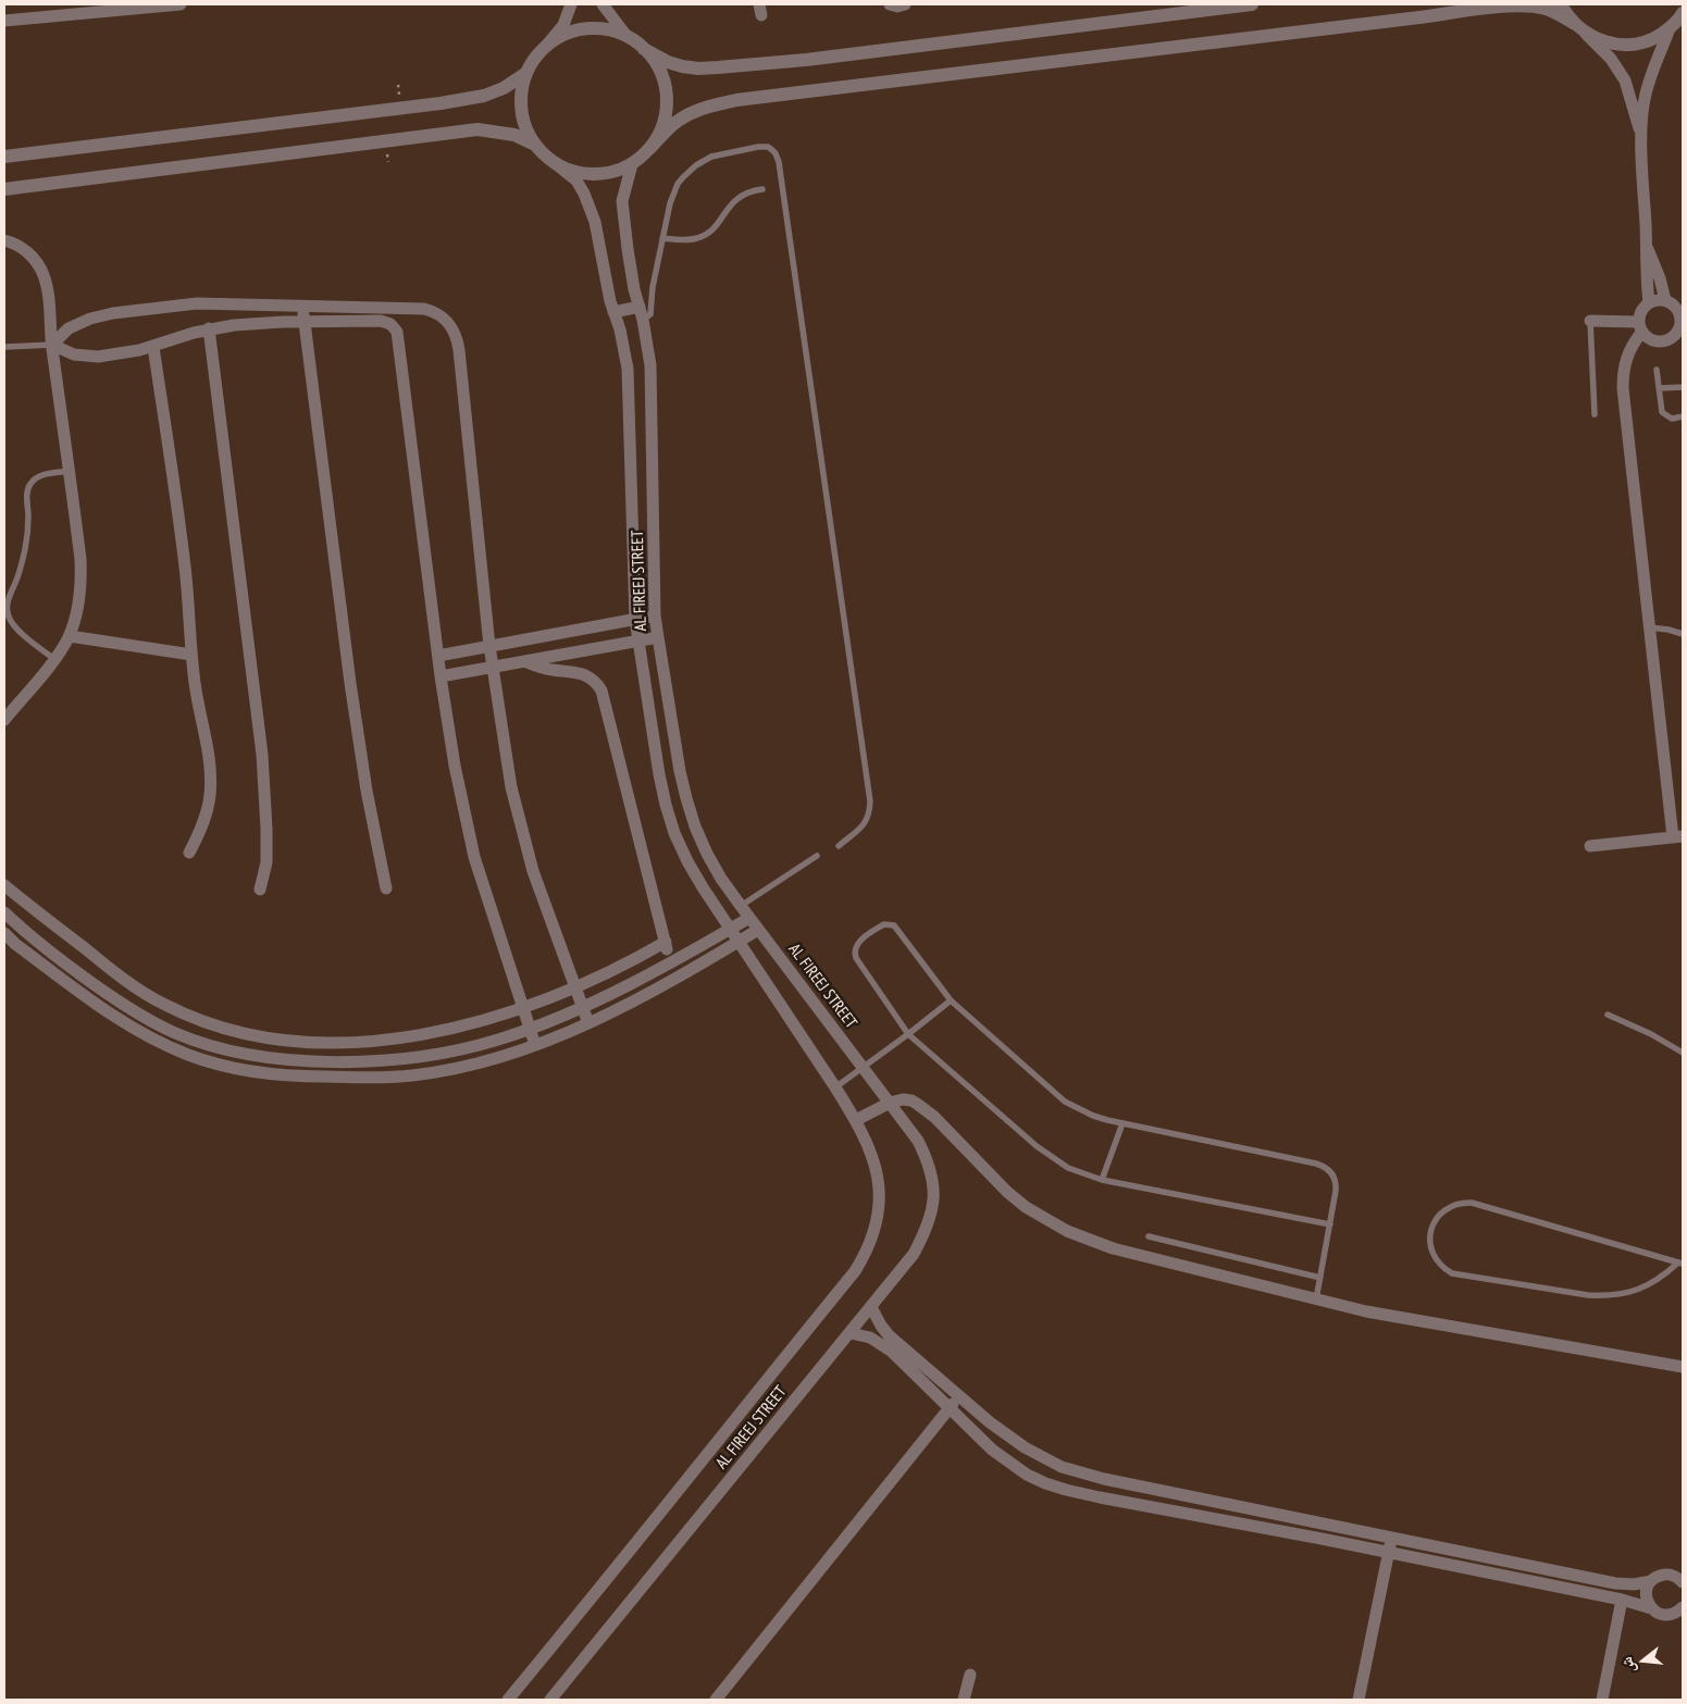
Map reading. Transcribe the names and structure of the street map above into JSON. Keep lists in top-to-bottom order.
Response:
{
  "streets": {
    "street": ["AL FIREEJ STREET"]
  },
  "north": "left"
}
